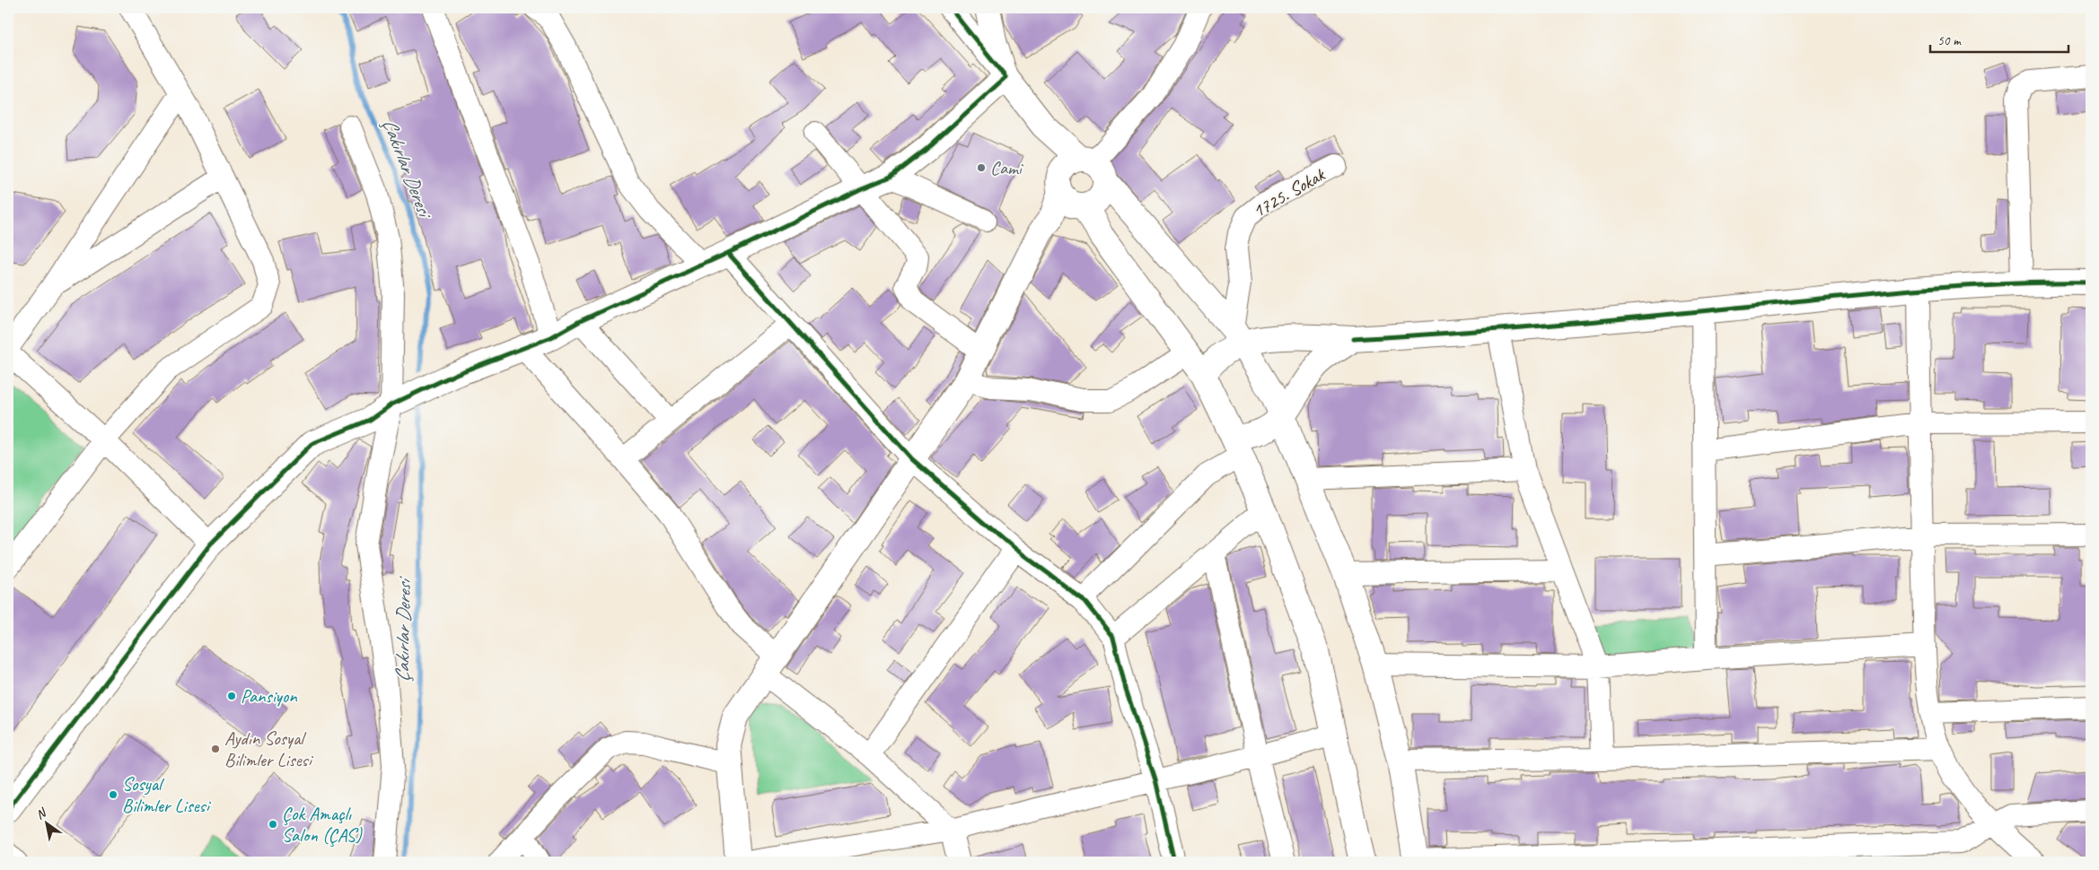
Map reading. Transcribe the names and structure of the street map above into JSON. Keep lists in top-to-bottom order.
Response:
{
  "streets": {
    "street": ["1725. Sokak"]
  },
  "water": ["Çakırlar Deresi"],
  "places": [
    "Cami",
    "Pansiyon",
    "Aydın Sosyal Bilimler Lisesi",
    "Sosyal Bilimler Lisesi",
    "Çok Amaçlı Salon (ÇAS)"
  ],
  "scale_bar": "50 m",
  "north": "top left"
}
